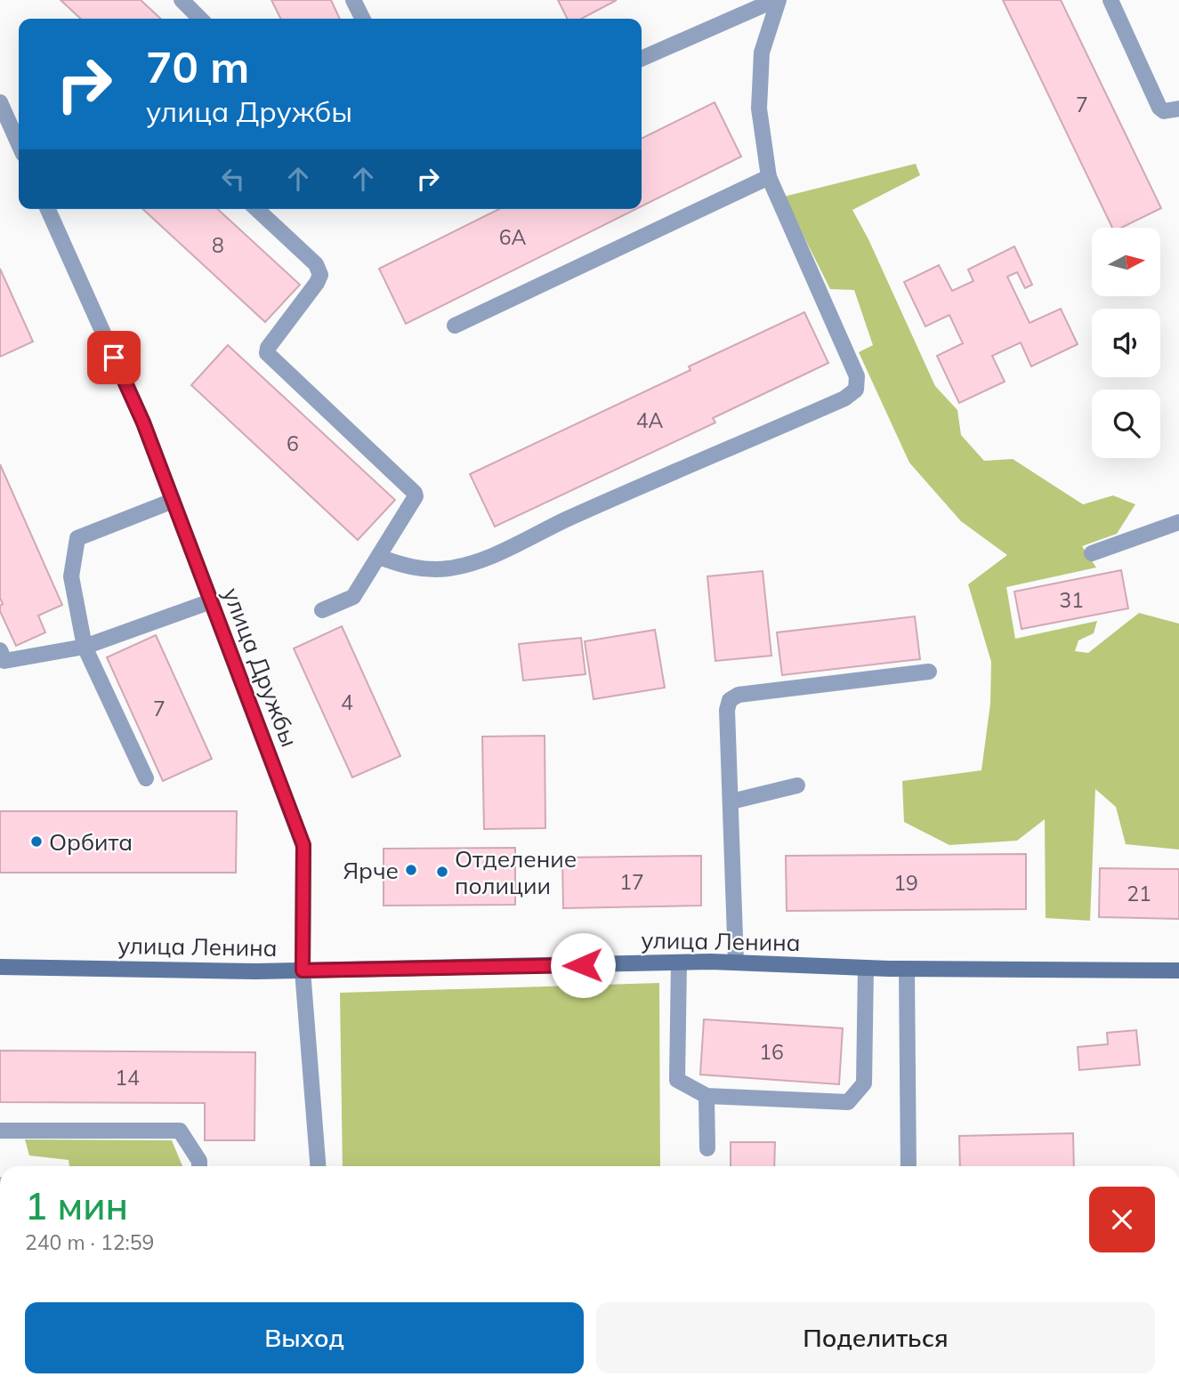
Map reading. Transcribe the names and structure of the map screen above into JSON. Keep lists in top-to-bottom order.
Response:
{
  "streets": {
    "main road": ["улица Ленина"],
    "street": ["улица Дружбы"]
  },
  "crossings": [
    ["улица Дружбы", "улица Ленина"]
  ],
  "places": ["Орбита", "Ярче", "Отделение полиции"],
  "house_numbers": [
    "7",
    "6А",
    "8",
    "4А",
    "6",
    "31",
    "4",
    "7",
    "17",
    "19",
    "21",
    "16",
    "14"
  ],
  "north": "right",
  "page": {
    "turn": ["70 m", "улица Дружбы"],
    "heading": ["1 мин", "240 m · 12:59"],
    "buttons": ["Выход", "Поделиться"]
  }
}
